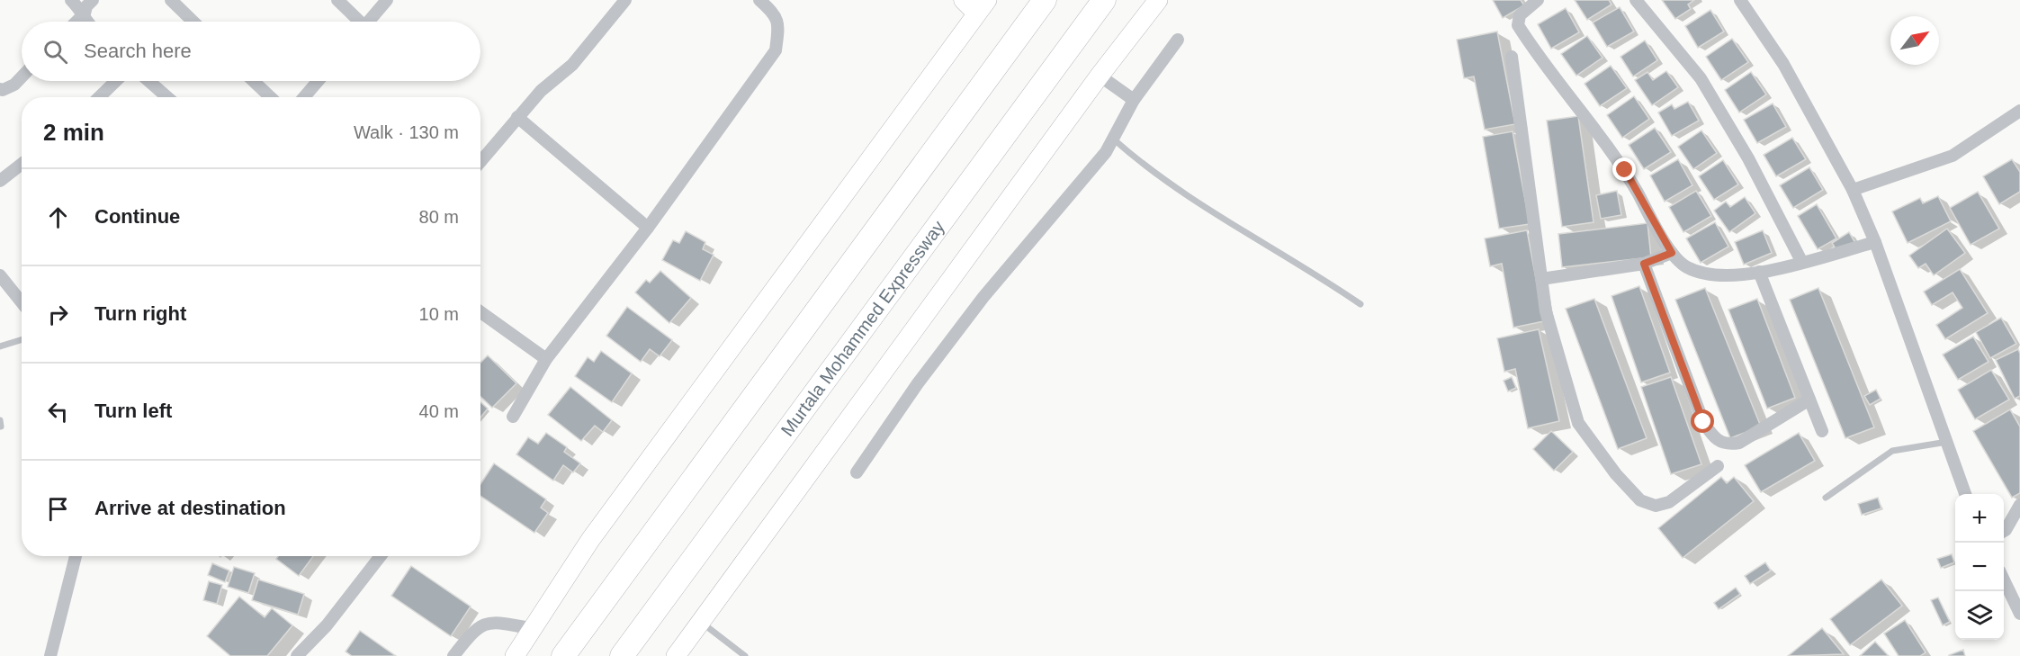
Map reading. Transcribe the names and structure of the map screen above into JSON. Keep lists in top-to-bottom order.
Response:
{
  "streets": {
    "highway": ["Murtala Mohammed Expressway"]
  },
  "north": "top right",
  "page": {
    "search": "Search here",
    "heading": ["2 min", "Walk · 130 m"],
    "list": [
      ["Continue", "80 m"],
      ["Turn right", "10 m"],
      ["Turn left", "40 m"],
      "Arrive at destination"
    ],
    "map_buttons": ["+", "−"]
  }
}
